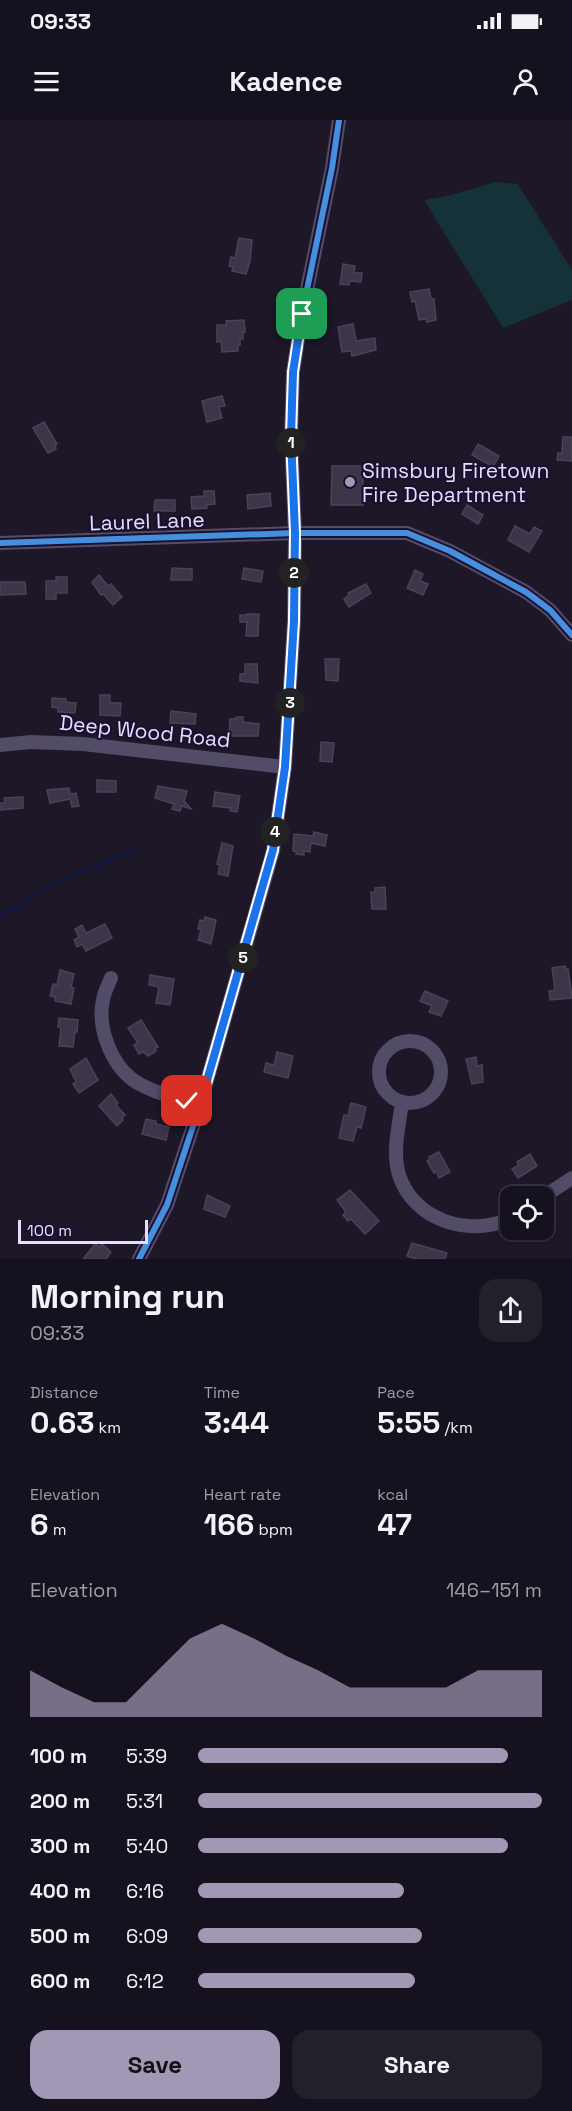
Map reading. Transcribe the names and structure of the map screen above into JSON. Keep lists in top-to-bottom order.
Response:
{
  "streets": {
    "street": ["Laurel Lane", "Deep Wood Road"]
  },
  "places": ["Simsbury Firetown Fire Department"],
  "scale_bar": "100 m",
  "page": {
    "status": "09:33",
    "header": "Kadence",
    "pins": [
      "1",
      "2",
      "3",
      "4",
      "5"
    ],
    "scale": "100 m",
    "heading": ["Morning run", "09:33"],
    "stats": [
      ["Distance", "0.63 km"],
      ["Time", "3:44"],
      ["Pace", "5:55 /km"],
      ["Elevation", "6 m"],
      ["Heart rate", "166 bpm"],
      ["kcal", "47"]
    ],
    "chart": ["Elevation", "146–151 m"],
    "list": [
      {
        "name": "100 m",
        "note": "5:39"
      },
      {
        "name": "200 m",
        "note": "5:31"
      },
      {
        "name": "300 m",
        "note": "5:40"
      },
      {
        "name": "400 m",
        "note": "6:16"
      },
      {
        "name": "500 m",
        "note": "6:09"
      },
      {
        "name": "600 m",
        "note": "6:12"
      }
    ],
    "buttons": ["Save", "Share"]
  }
}
